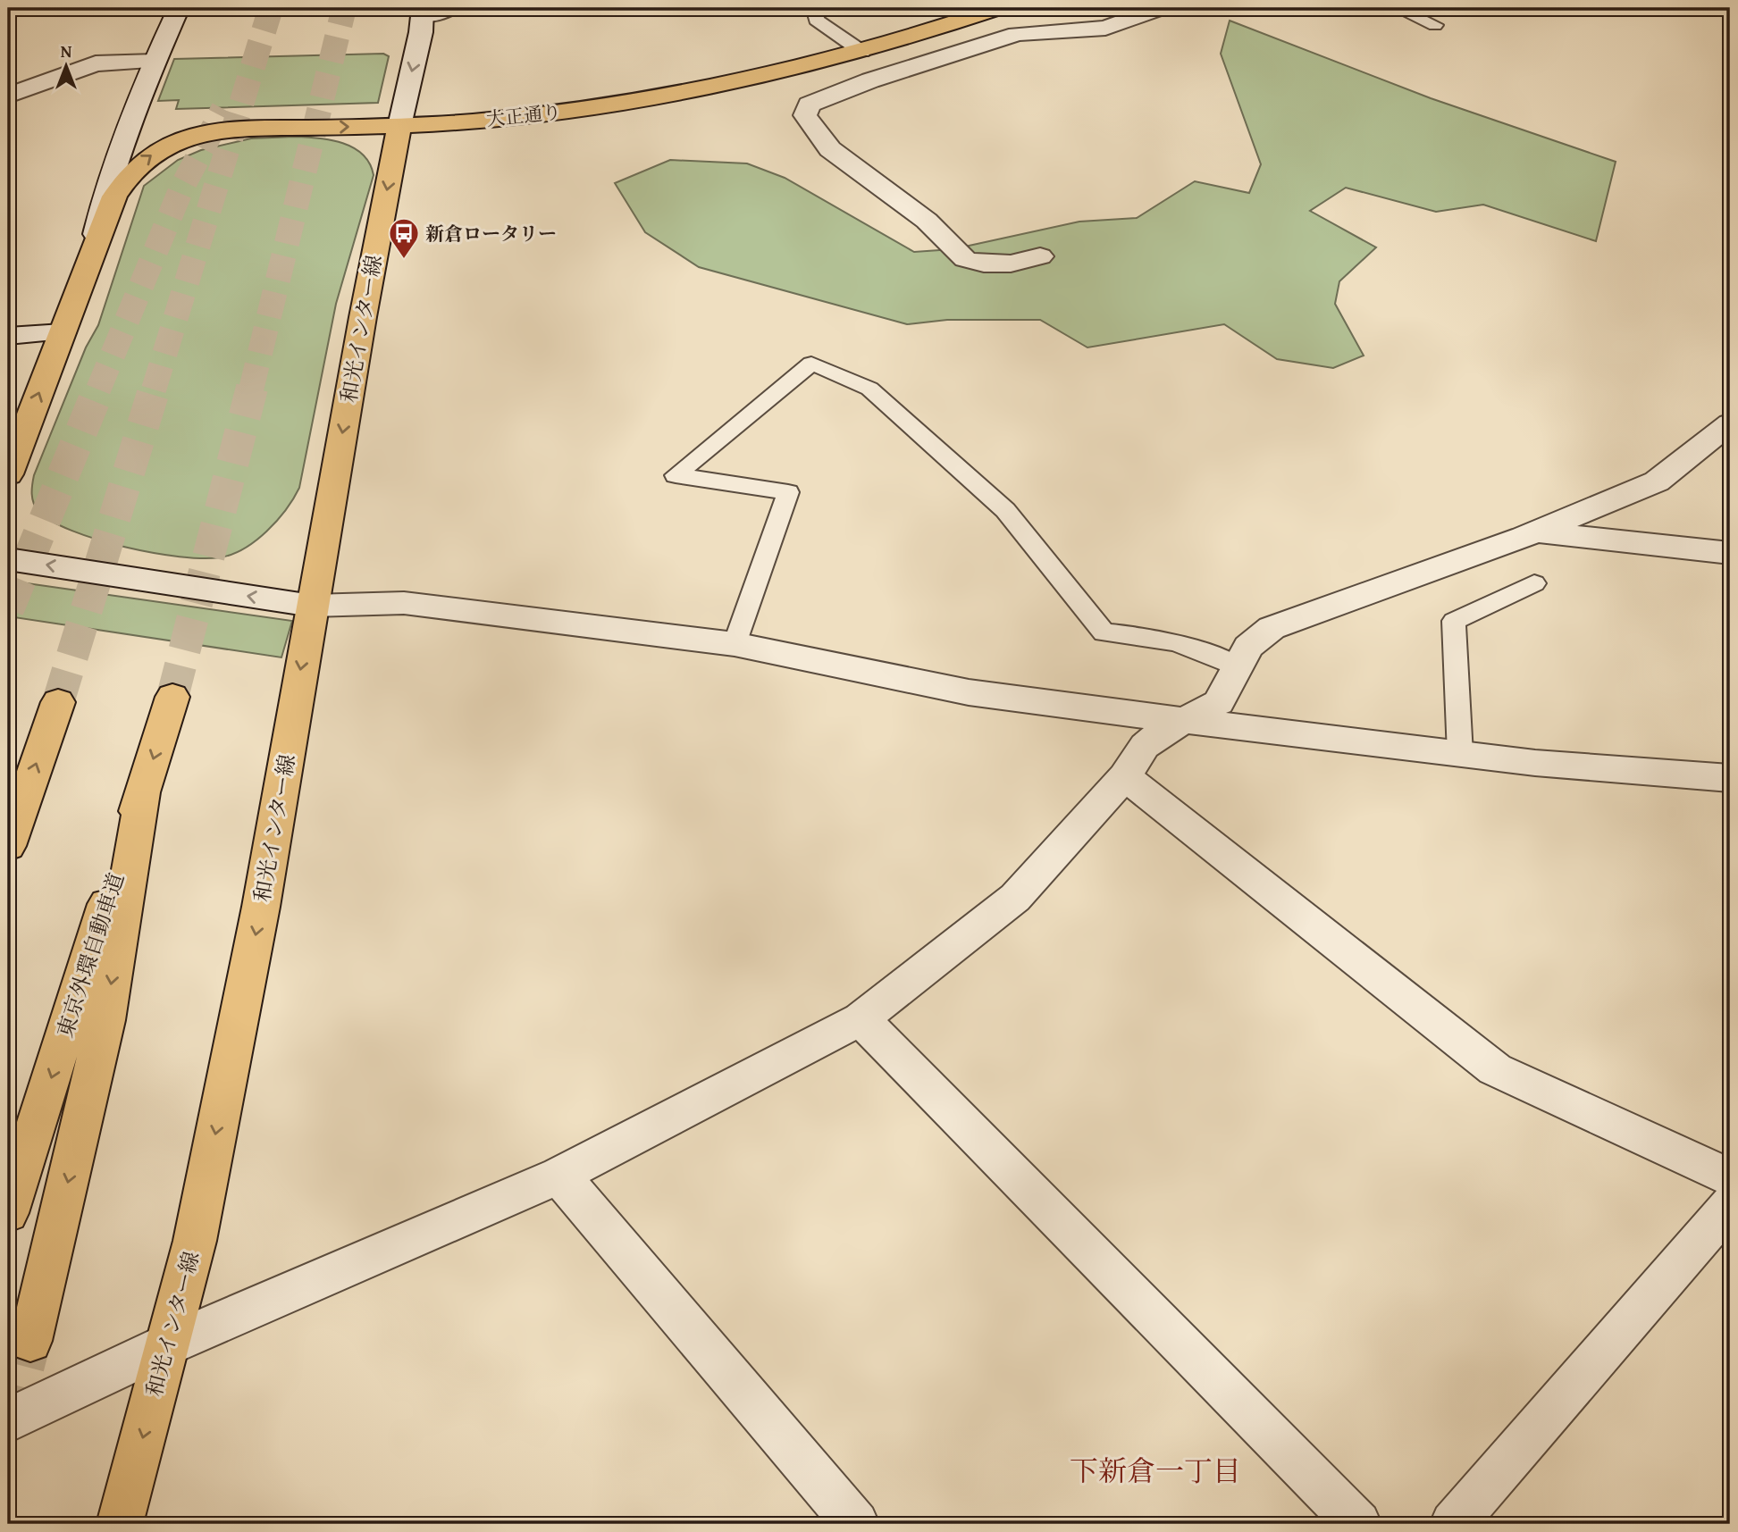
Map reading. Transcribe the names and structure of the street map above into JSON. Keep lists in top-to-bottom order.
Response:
{
  "streets": {
    "main road": ["大正通り", "和光インター線", "東京外環自動車道"]
  },
  "crossings": [
    ["大正通り", "和光インター線"]
  ],
  "districts": ["下新倉一丁目"],
  "places": {
    "bus stop": ["新倉ロータリー"]
  },
  "north": "top"
}
